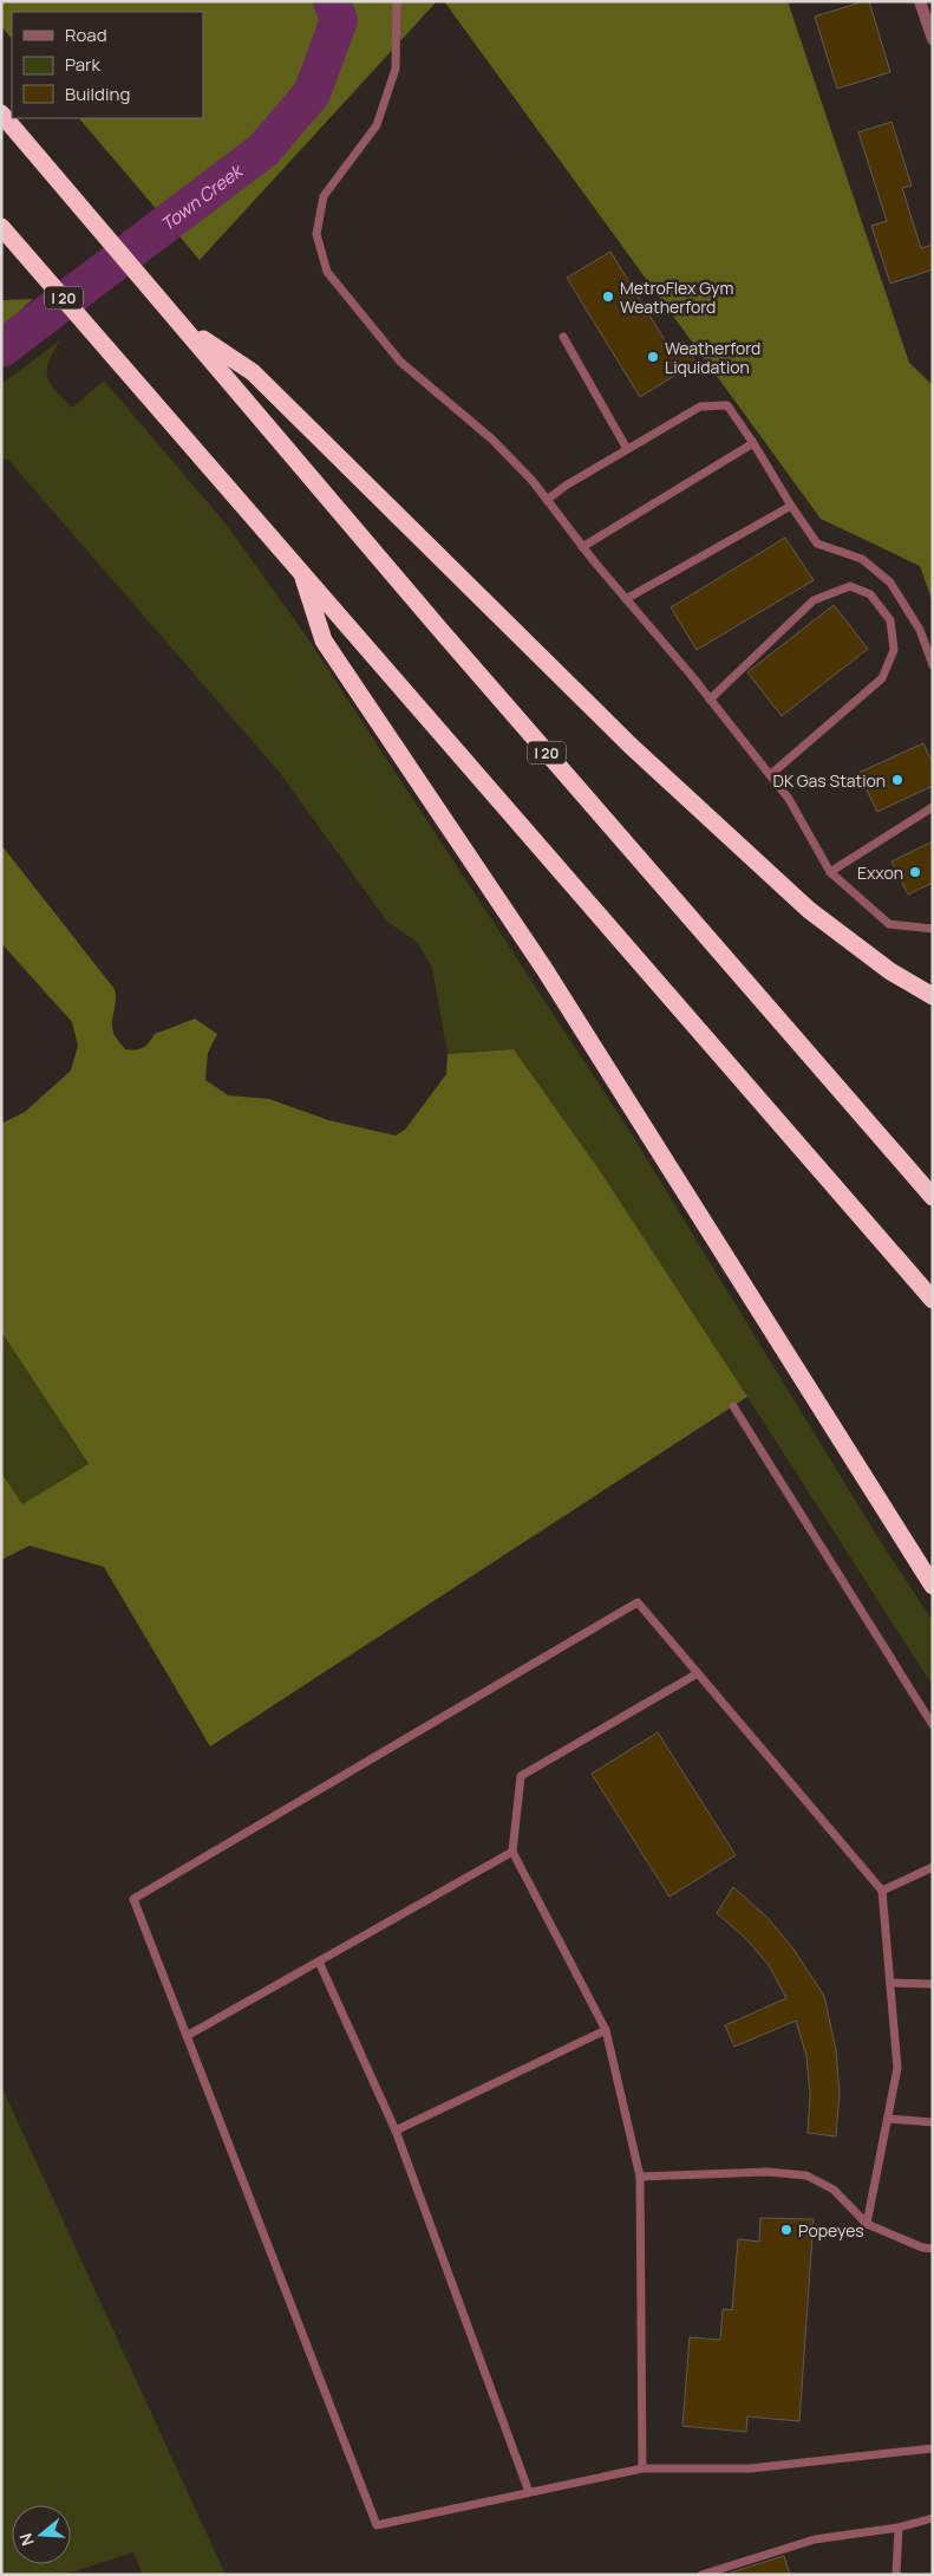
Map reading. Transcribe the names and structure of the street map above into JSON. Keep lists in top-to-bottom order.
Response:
{
  "streets": {
    "highway": ["I 20"]
  },
  "water": ["Town Creek"],
  "places": [
    "MetroFlex Gym Weatherford",
    "Weatherford Liquidation",
    "DK Gas Station",
    "Exxon",
    "Popeyes"
  ],
  "legend": ["Road", "Park", "Building"],
  "north": "left"
}
